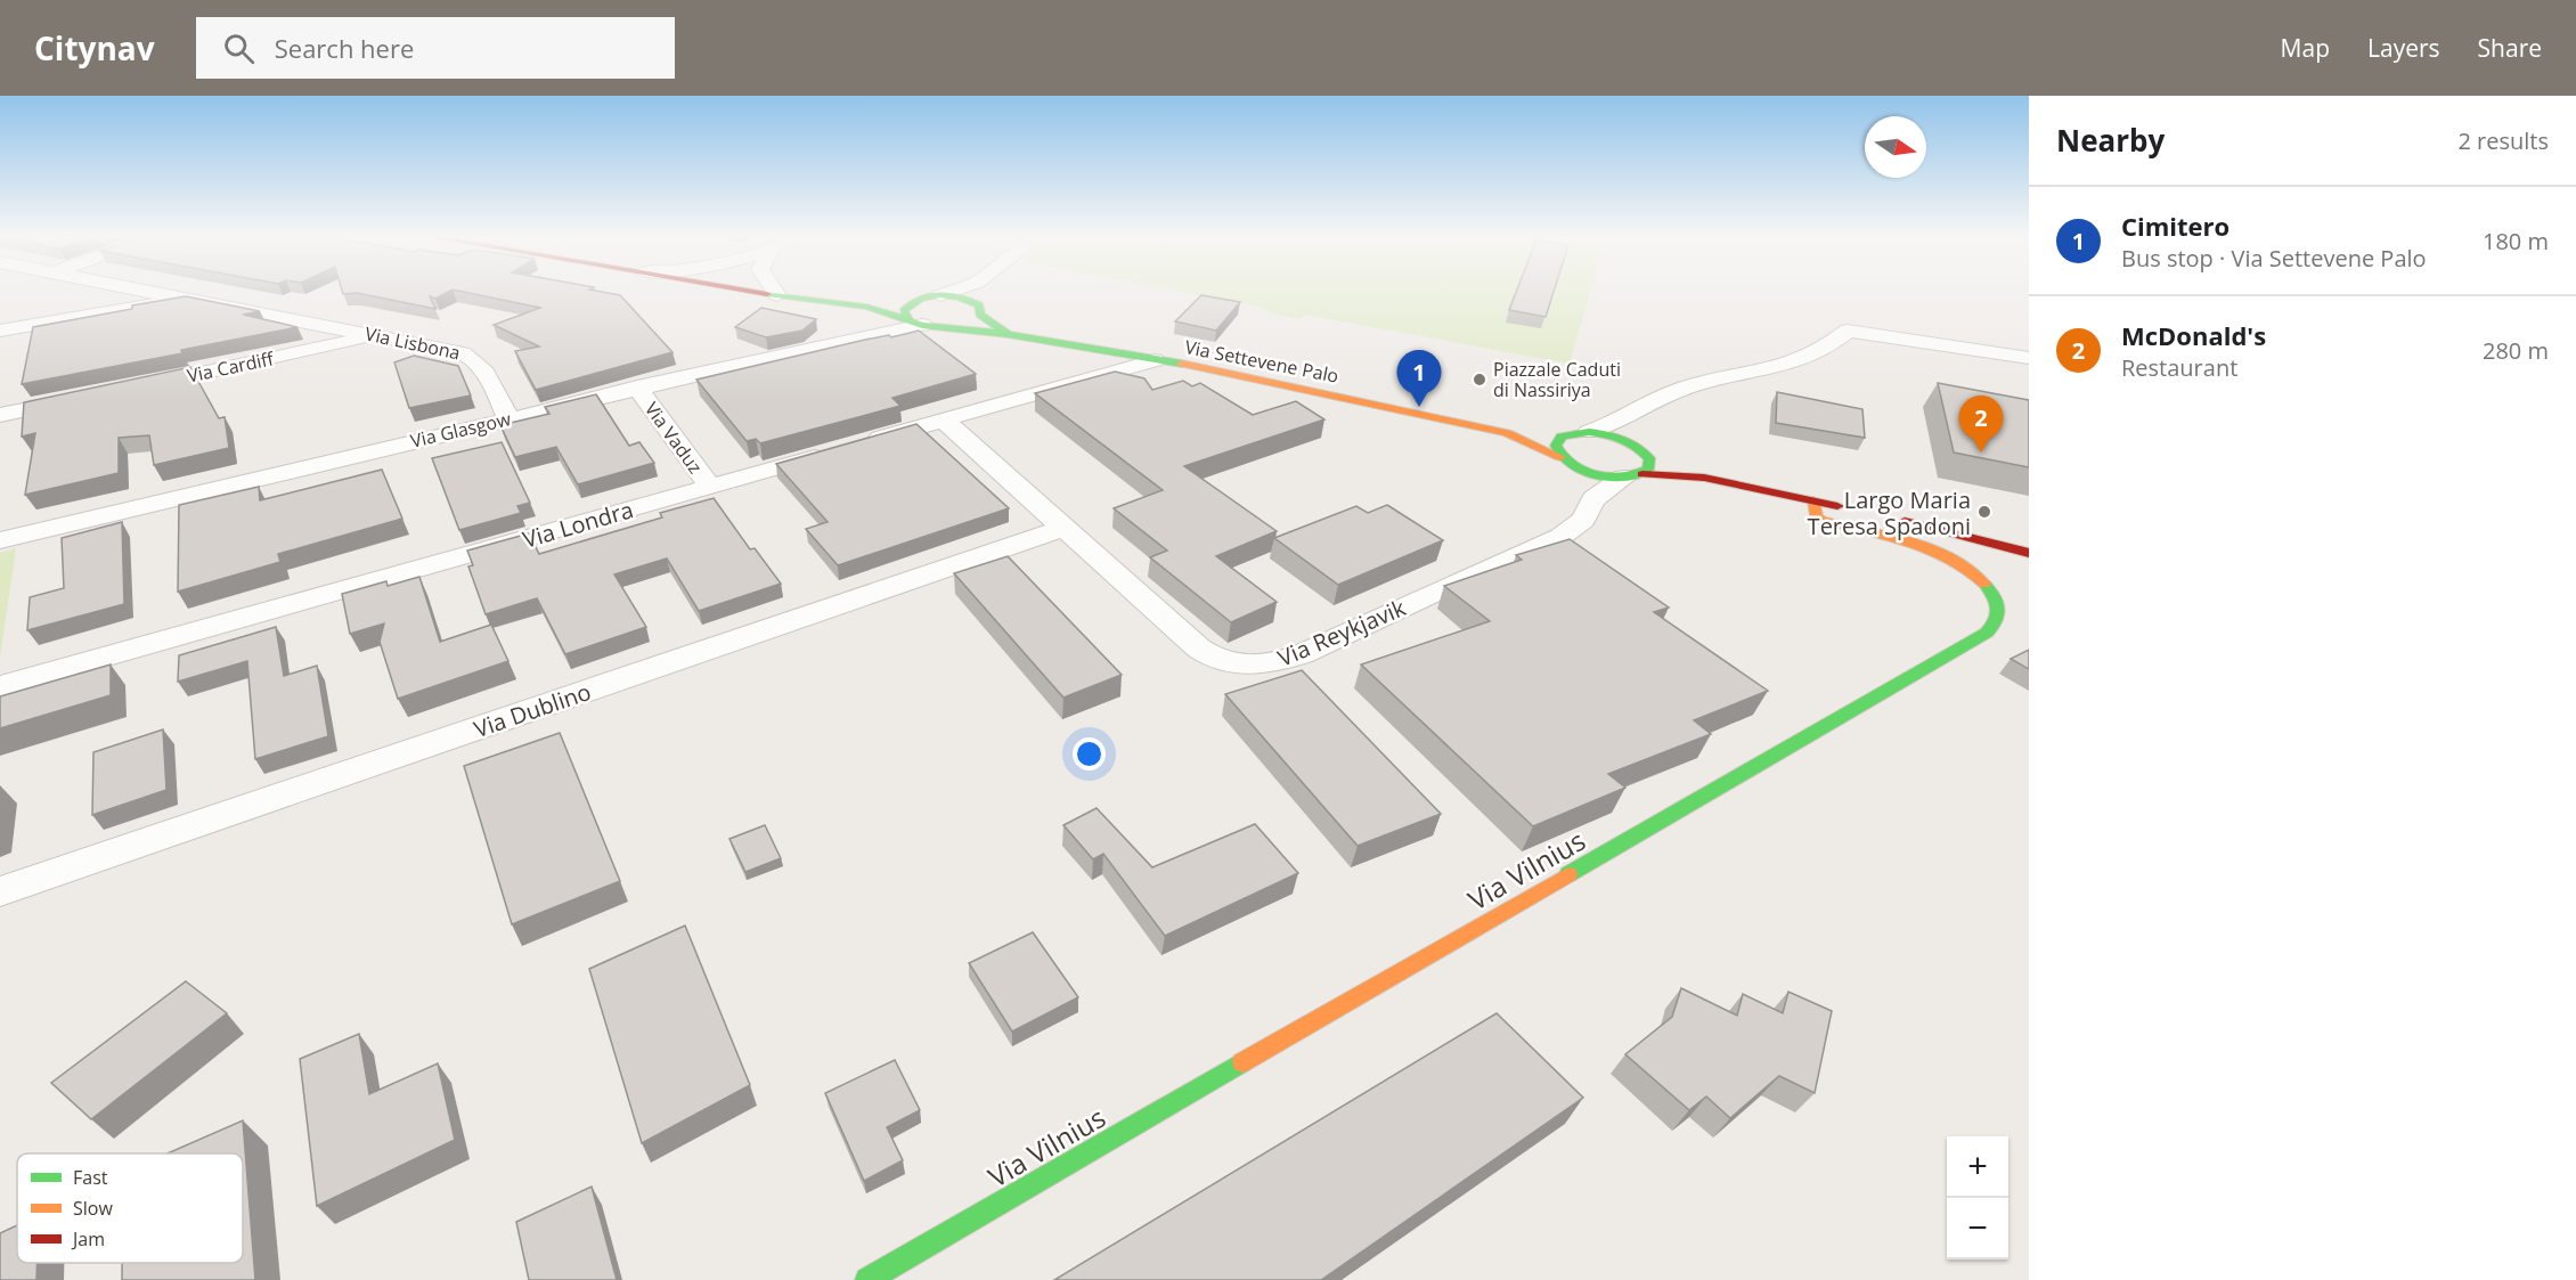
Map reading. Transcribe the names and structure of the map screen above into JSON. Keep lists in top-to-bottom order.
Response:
{
  "streets": {
    "street": [
      "Via Lisbona",
      "Via Settevene Palo",
      "Via Cardiff",
      "Via Glasgow",
      "Via Vaduz",
      "Via Londra",
      "Via Reykjavik",
      "Via Dublino",
      "Via Vilnius"
    ]
  },
  "crossings": [
    ["Via Lisbona", "Via Cardiff"],
    ["Via Lisbona", "Via Glasgow"],
    ["Via Settevene Palo", "Via Glasgow"],
    ["Via Settevene Palo", "Via Londra"],
    ["Via Settevene Palo", "Via Reykjavik"],
    ["Via Settevene Palo", "Via Vilnius"],
    ["Via Glasgow", "Via Vaduz"],
    ["Via Vaduz", "Via Londra"],
    ["Via Londra", "Via Reykjavik"],
    ["Via Reykjavik", "Via Dublino"]
  ],
  "places": ["Piazzale Caduti di Nassiriya", "Largo Maria Teresa Spadoni"],
  "legend": ["Fast", "Slow", "Jam"],
  "north": "right",
  "page": {
    "header": "Citynav",
    "search": "Search here",
    "nav": ["Map", "Layers", "Share"],
    "heading": ["Nearby", "2 results"],
    "list": [
      {
        "mark": "1",
        "name": "Cimitero",
        "note": "Bus stop · Via Settevene Palo",
        "value": "180 m"
      },
      {
        "mark": "2",
        "name": "McDonald's",
        "note": "Restaurant",
        "value": "280 m"
      }
    ],
    "pins": ["1", "2"],
    "map_buttons": ["+", "−"]
  }
}
